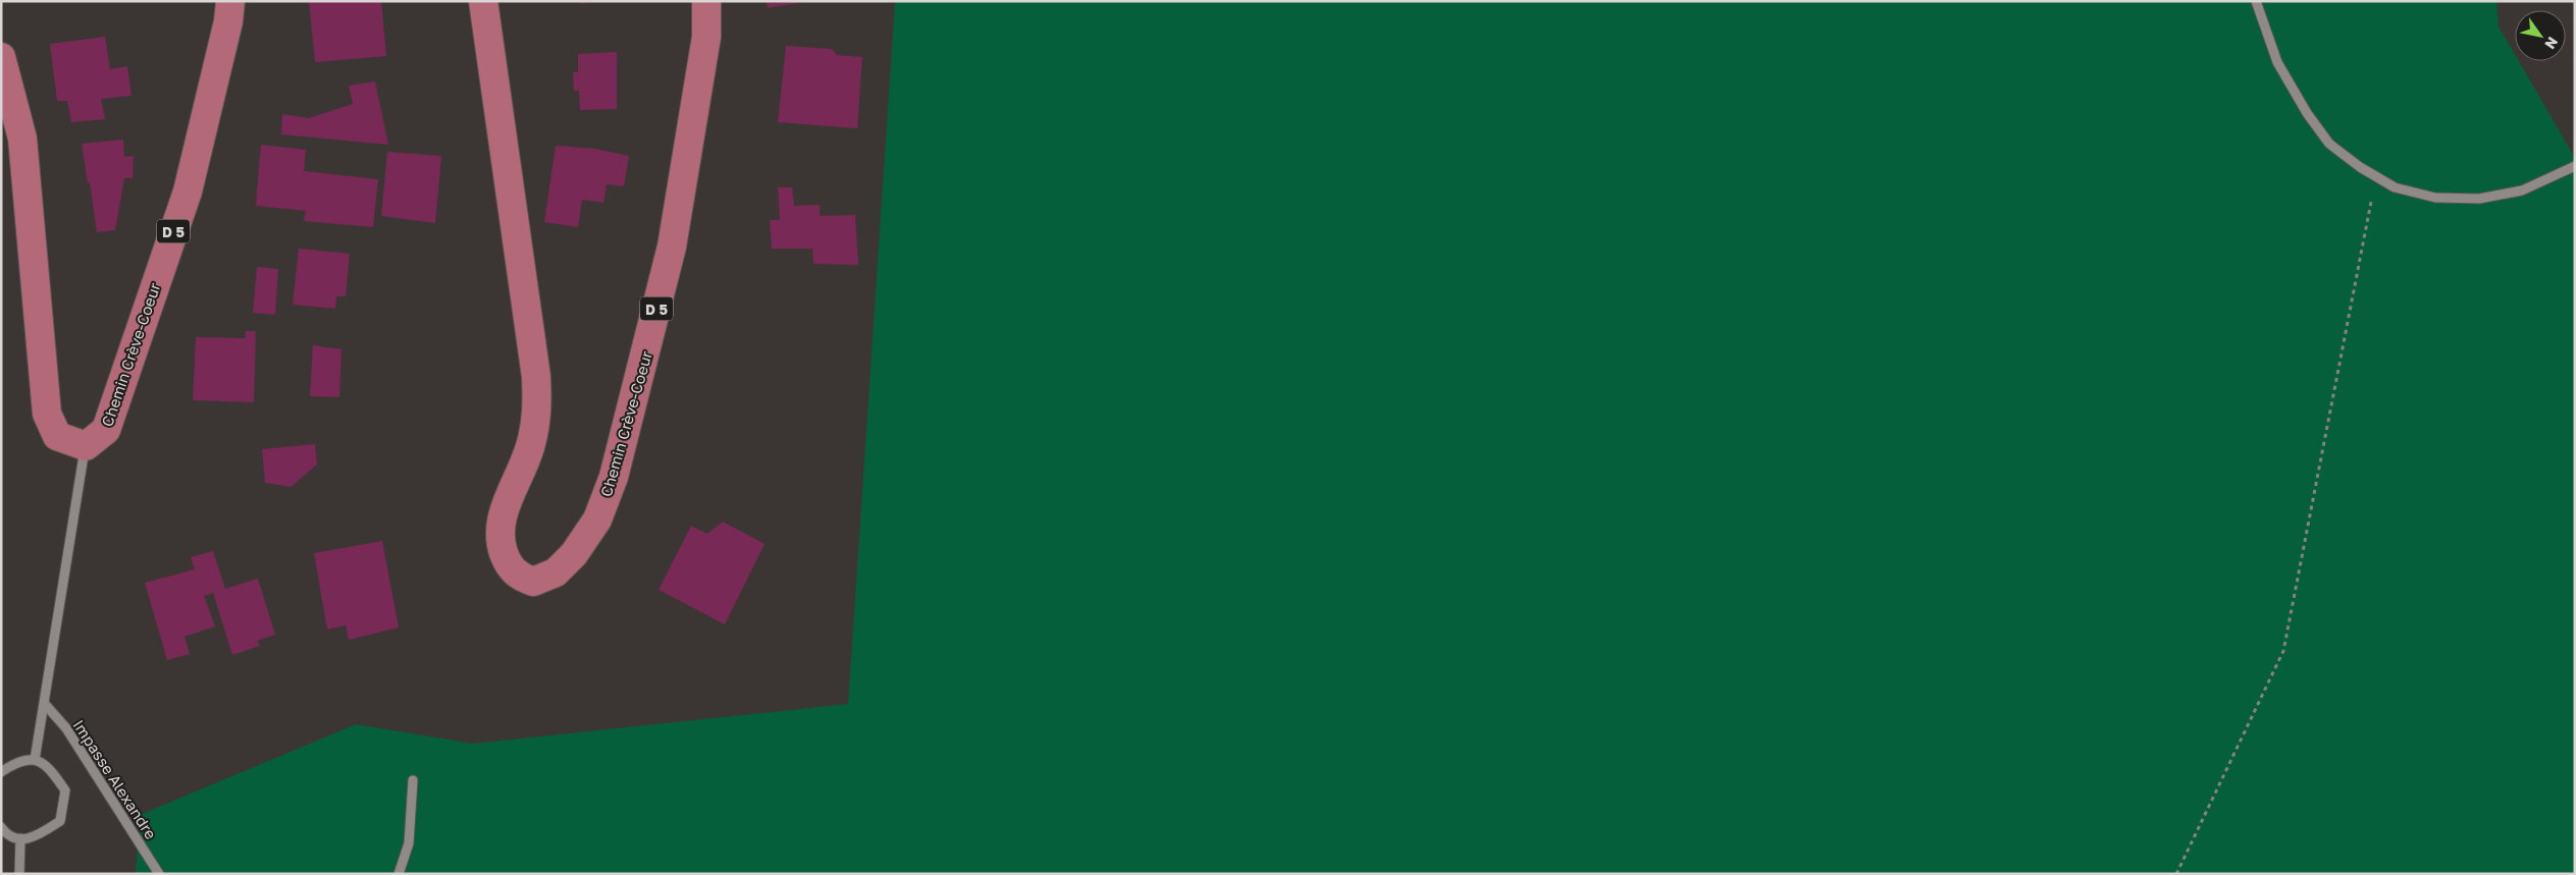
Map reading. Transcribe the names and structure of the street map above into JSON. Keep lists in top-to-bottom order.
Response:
{
  "streets": {
    "main road": ["D 5", "Chemin Crève-Coeur"],
    "street": ["Impasse Alexandre"]
  },
  "north": "bottom right"
}
